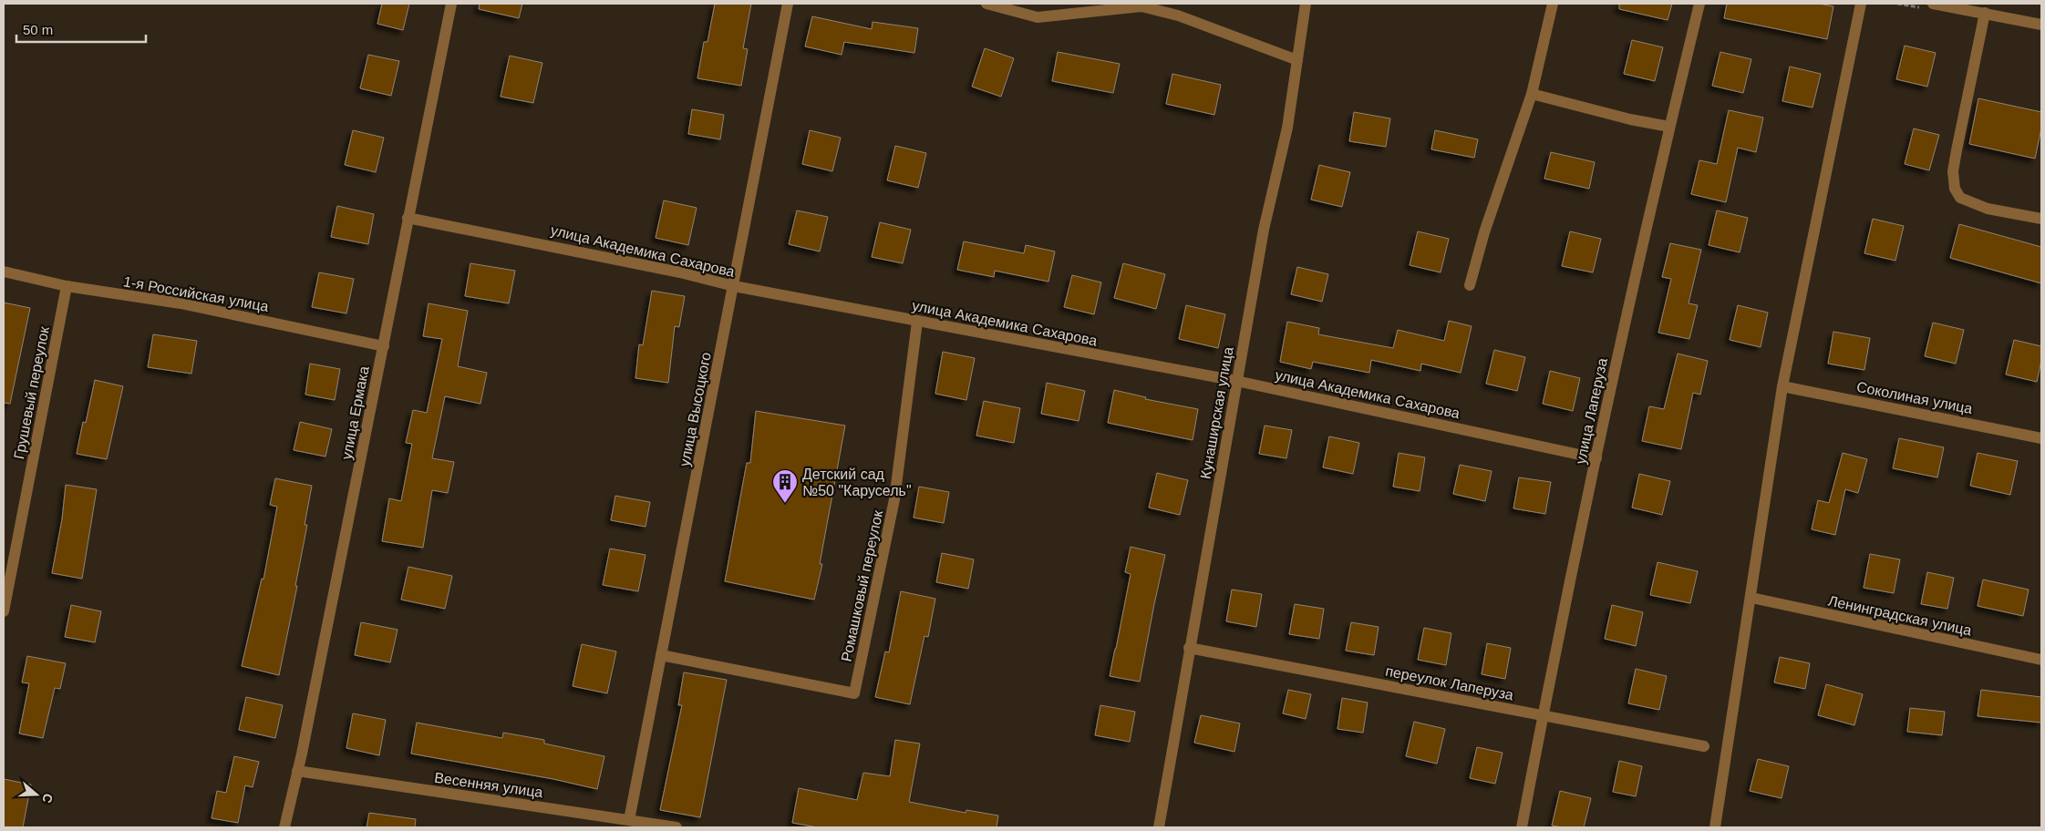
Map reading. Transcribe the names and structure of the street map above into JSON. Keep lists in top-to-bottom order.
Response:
{
  "streets": {
    "street": [
      "улица Академика Сахарова",
      "1-я Российская улица",
      "Грушевый переулок",
      "Соколиная улица",
      "улица Высоцкого",
      "улица Лаперуза",
      "улица Ермака",
      "Кунаширская улица",
      "Ромашковый переулок",
      "Ленинградская улица",
      "переулок Лаперуза",
      "Весенняя улица"
    ]
  },
  "crossings": [
    ["улица Академика Сахарова", "улица Высоцкого"],
    ["улица Академика Сахарова", "улица Лаперуза"],
    ["улица Академика Сахарова", "улица Ермака"],
    ["улица Академика Сахарова", "Кунаширская улица"],
    ["улица Академика Сахарова", "Ромашковый переулок"],
    ["1-я Российская улица", "Грушевый переулок"],
    ["1-я Российская улица", "улица Ермака"],
    ["улица Высоцкого", "Ромашковый переулок"],
    ["улица Высоцкого", "Весенняя улица"],
    ["улица Лаперуза", "переулок Лаперуза"],
    ["улица Ермака", "Весенняя улица"],
    ["Кунаширская улица", "переулок Лаперуза"]
  ],
  "places": {
    "building": ["Детский сад №50 \"Карусель\""]
  },
  "scale_bar": "50 m",
  "north": "right"
}
